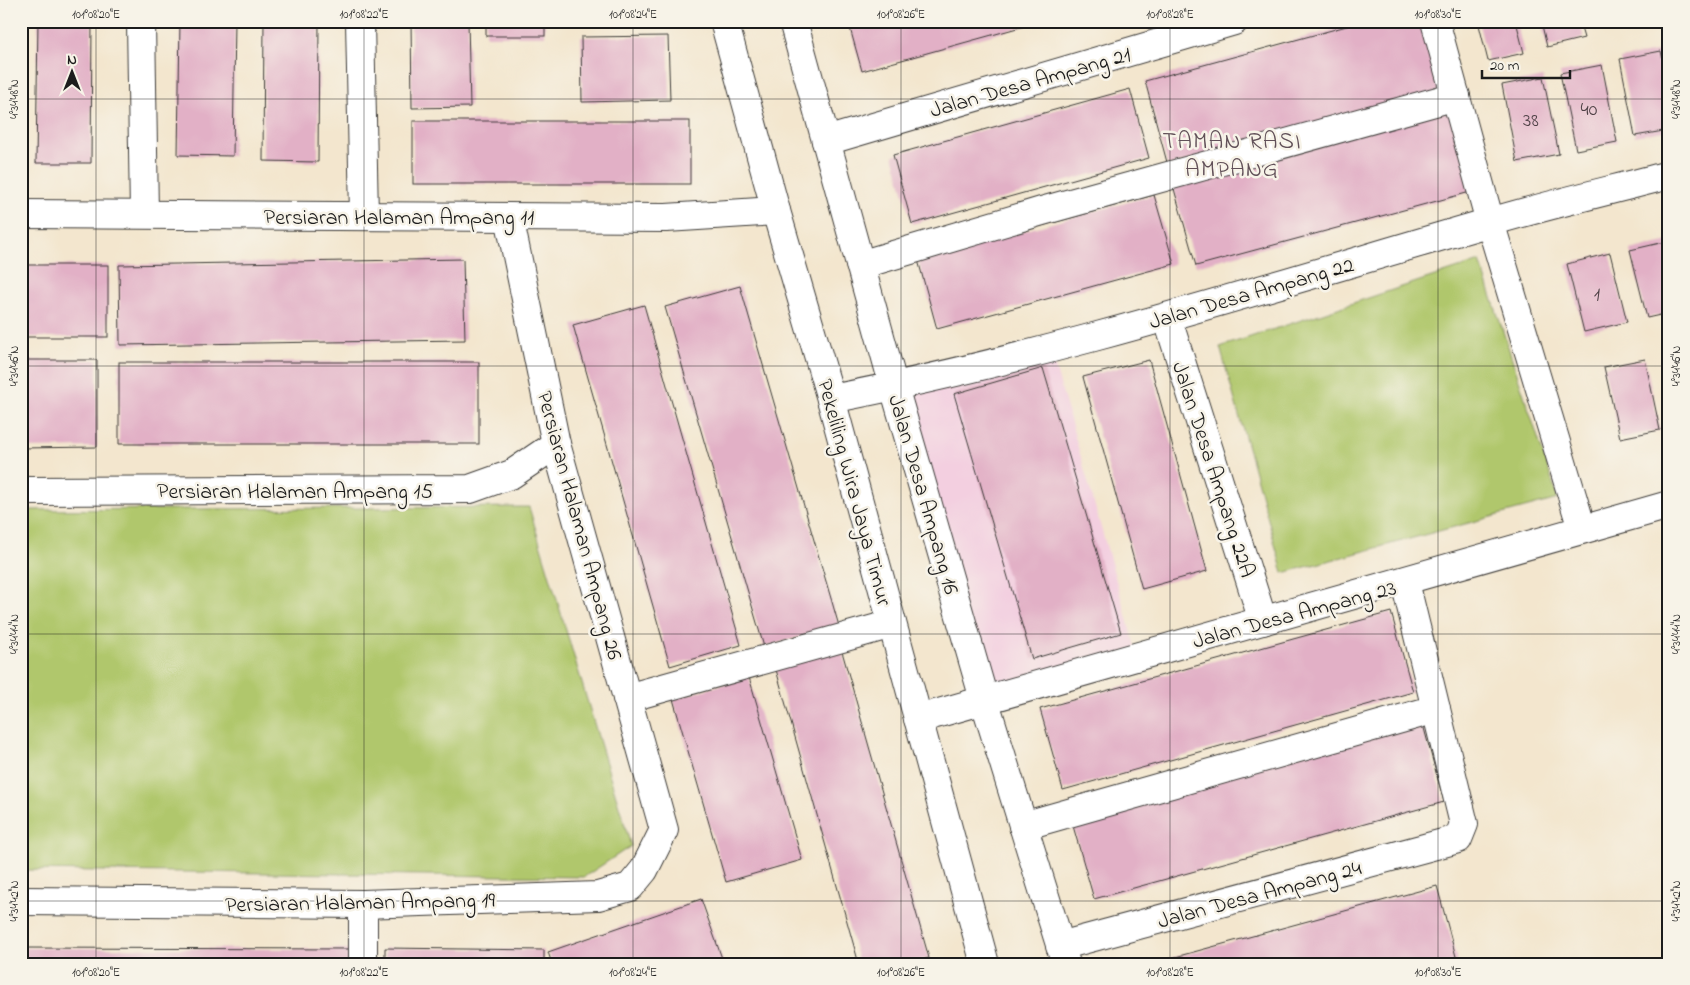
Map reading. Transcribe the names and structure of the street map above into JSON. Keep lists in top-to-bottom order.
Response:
{
  "streets": {
    "street": [
      "Jalan Desa Ampang 21",
      "Persiaran Halaman Ampang 11",
      "Jalan Desa Ampang 22",
      "Jalan Desa Ampang 22A",
      "Persiaran Halaman Ampang 15",
      "Pekeliling Wira Jaya Timur",
      "Jalan Desa Ampang 16",
      "Persiaran Halaman Ampang 26",
      "Jalan Desa Ampang 23",
      "Jalan Desa Ampang 24",
      "Persiaran Halaman Ampang 19"
    ]
  },
  "crossings": [
    ["Jalan Desa Ampang 21", "Jalan Desa Ampang 16"],
    ["Persiaran Halaman Ampang 11", "Pekeliling Wira Jaya Timur"],
    ["Persiaran Halaman Ampang 11", "Persiaran Halaman Ampang 26"],
    ["Jalan Desa Ampang 22", "Jalan Desa Ampang 22A"],
    ["Jalan Desa Ampang 22", "Pekeliling Wira Jaya Timur"],
    ["Jalan Desa Ampang 22", "Jalan Desa Ampang 16"],
    ["Jalan Desa Ampang 22A", "Jalan Desa Ampang 23"],
    ["Persiaran Halaman Ampang 15", "Persiaran Halaman Ampang 26"],
    ["Pekeliling Wira Jaya Timur", "Jalan Desa Ampang 23"],
    ["Jalan Desa Ampang 16", "Jalan Desa Ampang 23"],
    ["Jalan Desa Ampang 16", "Jalan Desa Ampang 24"],
    ["Persiaran Halaman Ampang 26", "Persiaran Halaman Ampang 19"]
  ],
  "districts": ["TAMAN RASI AMPANG"],
  "house_numbers": ["40", "38", "1"],
  "scale_bar": "20 m",
  "north": "top",
  "coordinates": [
    "101°08'20\"E",
    "101°08'22\"E",
    "101°08'24\"E",
    "101°08'26\"E",
    "101°08'28\"E",
    "101°08'30\"E",
    "4°34'48\"N",
    "4°34'46\"N",
    "4°34'44\"N",
    "4°34'42\"N"
  ]
}
